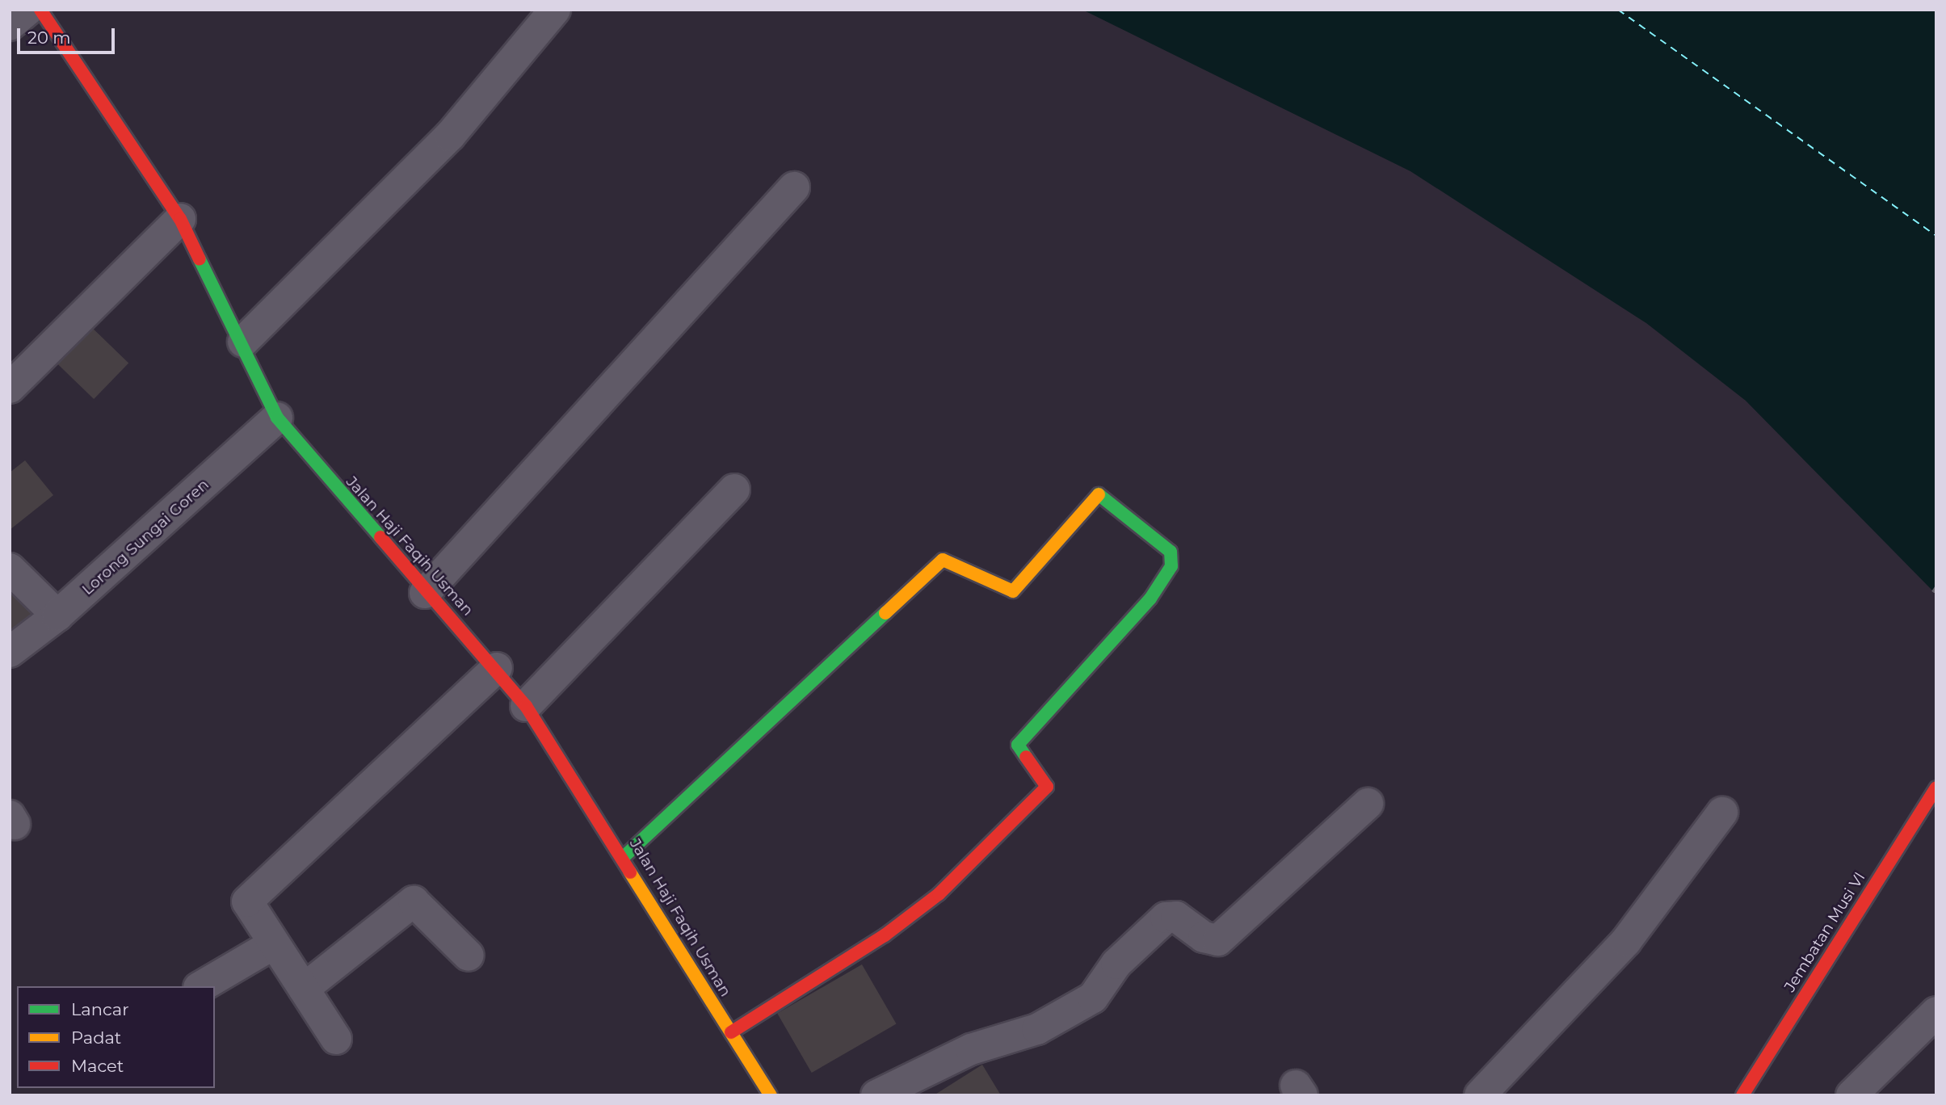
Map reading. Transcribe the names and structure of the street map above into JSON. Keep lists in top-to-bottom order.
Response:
{
  "streets": {
    "street": ["Lorong Sungai Goren", "Jalan Haji Faqih Usman", "Jembatan Musi VI"]
  },
  "crossings": [
    ["Lorong Sungai Goren", "Jalan Haji Faqih Usman"]
  ],
  "legend": ["Lancar", "Padat", "Macet"],
  "scale_bar": "20 m"
}
